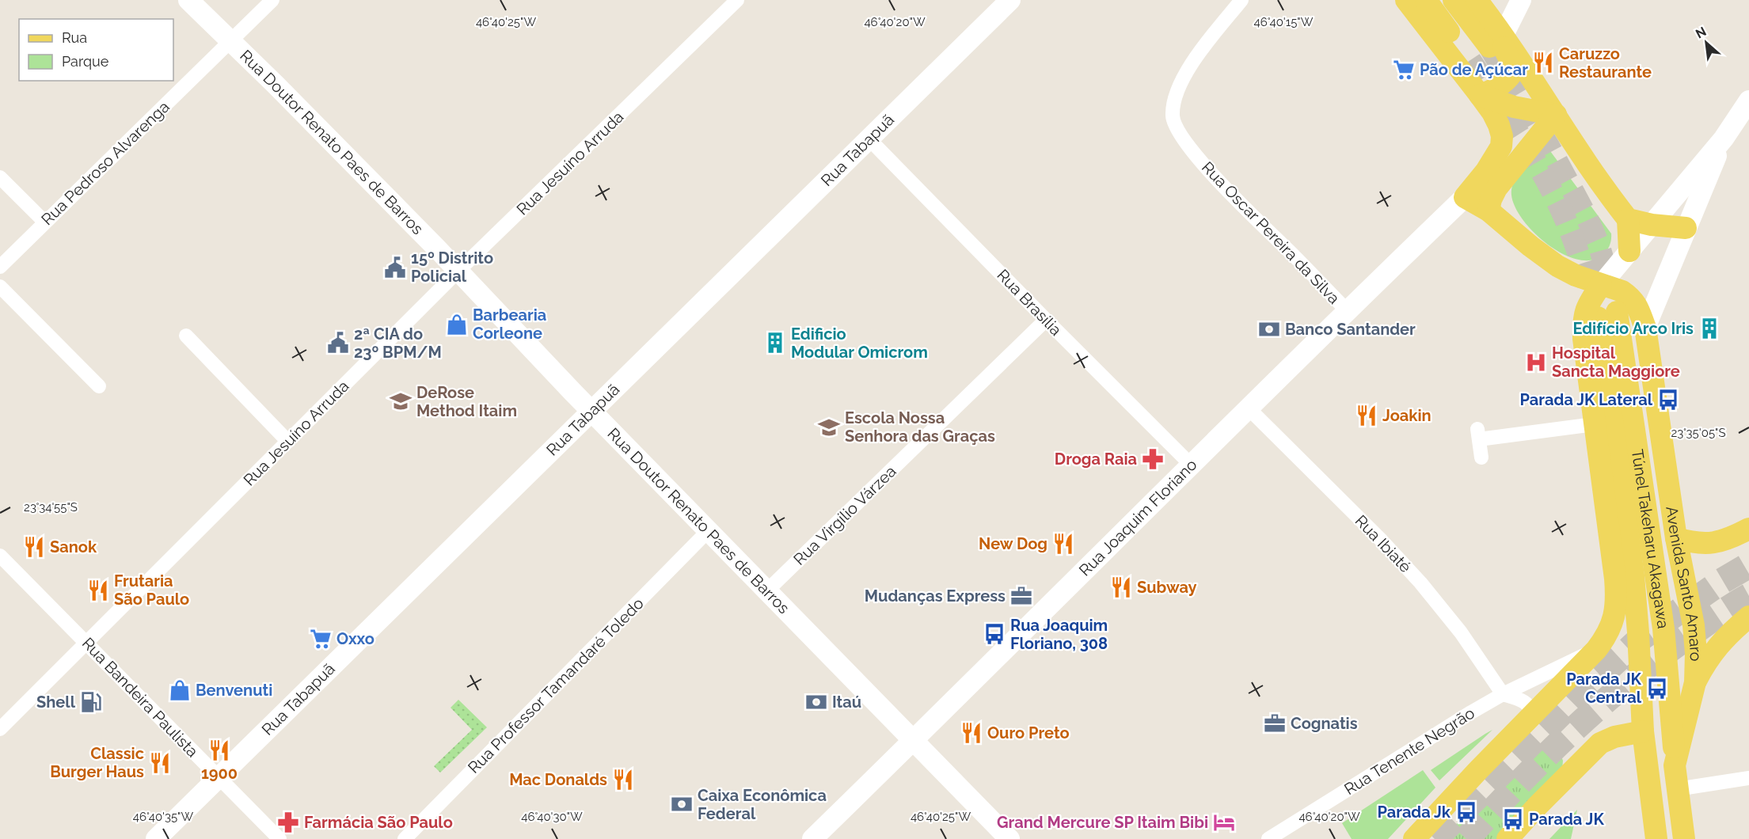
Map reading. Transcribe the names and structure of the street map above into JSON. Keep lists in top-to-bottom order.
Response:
{
  "streets": {
    "main road": ["Túnel Takeharu Akagawa", "Avenida Santo Amaro"],
    "street": [
      "Rua Doutor Renato Paes de Barros",
      "Rua Tabapuã",
      "Rua Pedroso Alvarenga",
      "Rua Jesuíno Arruda",
      "Rua Oscar Pereira da Silva",
      "Rua Brasília",
      "Rua Virgílio Várzea",
      "Rua Joaquim Floriano",
      "Rua Ibiaté",
      "Rua Professor Tamandaré Toledo",
      "Rua Bandeira Paulista",
      "Rua Tenente Negrão"
    ]
  },
  "crossings": [
    ["Rua Doutor Renato Paes de Barros", "Rua Tabapuã"],
    ["Rua Doutor Renato Paes de Barros", "Rua Pedroso Alvarenga"],
    ["Rua Doutor Renato Paes de Barros", "Rua Jesuíno Arruda"],
    ["Rua Doutor Renato Paes de Barros", "Rua Virgílio Várzea"],
    ["Rua Doutor Renato Paes de Barros", "Rua Joaquim Floriano"],
    ["Rua Doutor Renato Paes de Barros", "Rua Professor Tamandaré Toledo"],
    ["Rua Tabapuã", "Rua Brasília"],
    ["Rua Tabapuã", "Rua Bandeira Paulista"],
    ["Rua Jesuíno Arruda", "Rua Bandeira Paulista"],
    ["Rua Oscar Pereira da Silva", "Rua Joaquim Floriano"],
    ["Rua Brasília", "Rua Virgílio Várzea"],
    ["Rua Brasília", "Rua Joaquim Floriano"],
    ["Rua Joaquim Floriano", "Rua Ibiaté"],
    ["Rua Joaquim Floriano", "Avenida Santo Amaro"],
    ["Túnel Takeharu Akagawa", "Avenida Santo Amaro"],
    ["Rua Ibiaté", "Rua Tenente Negrão"]
  ],
  "places": {
    "restaurant": [
      "Caruzzo Restaurante",
      "Joakin",
      "New Dog",
      "Sanok",
      "Subway",
      "Frutaria São Paulo",
      "Ouro Preto",
      "1900",
      "Classic Burger Haus",
      "Mac Donalds"
    ],
    "supermarket": ["Pão de Açúcar", "Oxxo"],
    "public building": ["15º Distrito Policial", "2ª CIA do 23º BPM/M"],
    "shop": ["Barbearia Corleone", "Benvenuti"],
    "building": ["Edifício Arco Iris", "Edificio Modular Omicrom"],
    "bank": ["Banco Santander", "Itaú", "Caixa Econômica Federal"],
    "hospital": ["Hospital Sancta Maggiore"],
    "bus stop": [
      "Parada JK Lateral",
      "Rua Joaquim Floriano, 308",
      "Parada JK Central",
      "Parada Jk",
      "Parada JK"
    ],
    "school or university": ["DeRose Method Itaim", "Escola Nossa Senhora das Graças"],
    "pharmacy": ["Droga Raia", "Farmácia São Paulo"],
    "office": ["Mudanças Express", "Cognatis"],
    "fuel station": ["Shell"],
    "hotel": ["Grand Mercure SP Itaim Bibi"]
  },
  "legend": ["Rua", "Parque"],
  "north": "top left",
  "coordinates": [
    "46°40'25\"W",
    "46°40'20\"W",
    "46°40'15\"W",
    "23°35'05\"S",
    "23°34'55\"S",
    "46°40'35\"W",
    "46°40'30\"W"
  ]
}
